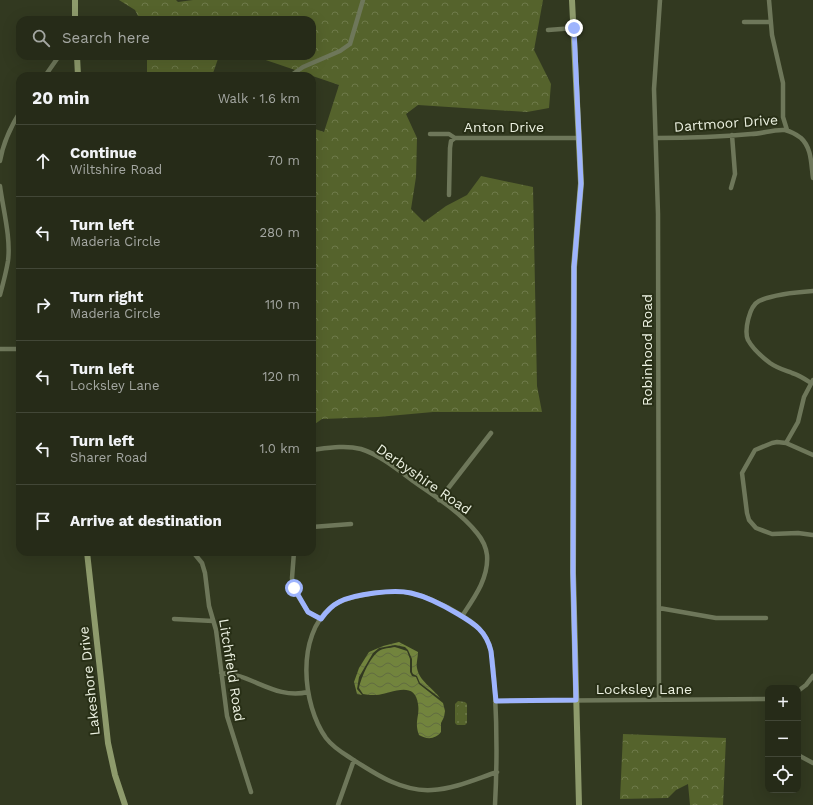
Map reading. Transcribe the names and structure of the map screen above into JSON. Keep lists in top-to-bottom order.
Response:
{
  "streets": {
    "street": [
      "Dartmoor Drive",
      "Anton Drive",
      "Robinhood Road",
      "Derbyshire Road",
      "Litchfield Road",
      "Lakeshore Drive",
      "Locksley Lane"
    ]
  },
  "crossings": [
    ["Dartmoor Drive", "Robinhood Road"],
    ["Robinhood Road", "Locksley Lane"]
  ],
  "page": {
    "search": "Search here",
    "heading": ["20 min", "Walk · 1.6 km"],
    "list": [
      ["Continue", "Wiltshire Road", "70 m"],
      ["Turn left", "Maderia Circle", "280 m"],
      ["Turn right", "Maderia Circle", "110 m"],
      ["Turn left", "Locksley Lane", "120 m"],
      ["Turn left", "Sharer Road", "1.0 km"],
      "Arrive at destination"
    ],
    "map_buttons": ["+", "−"]
  }
}
